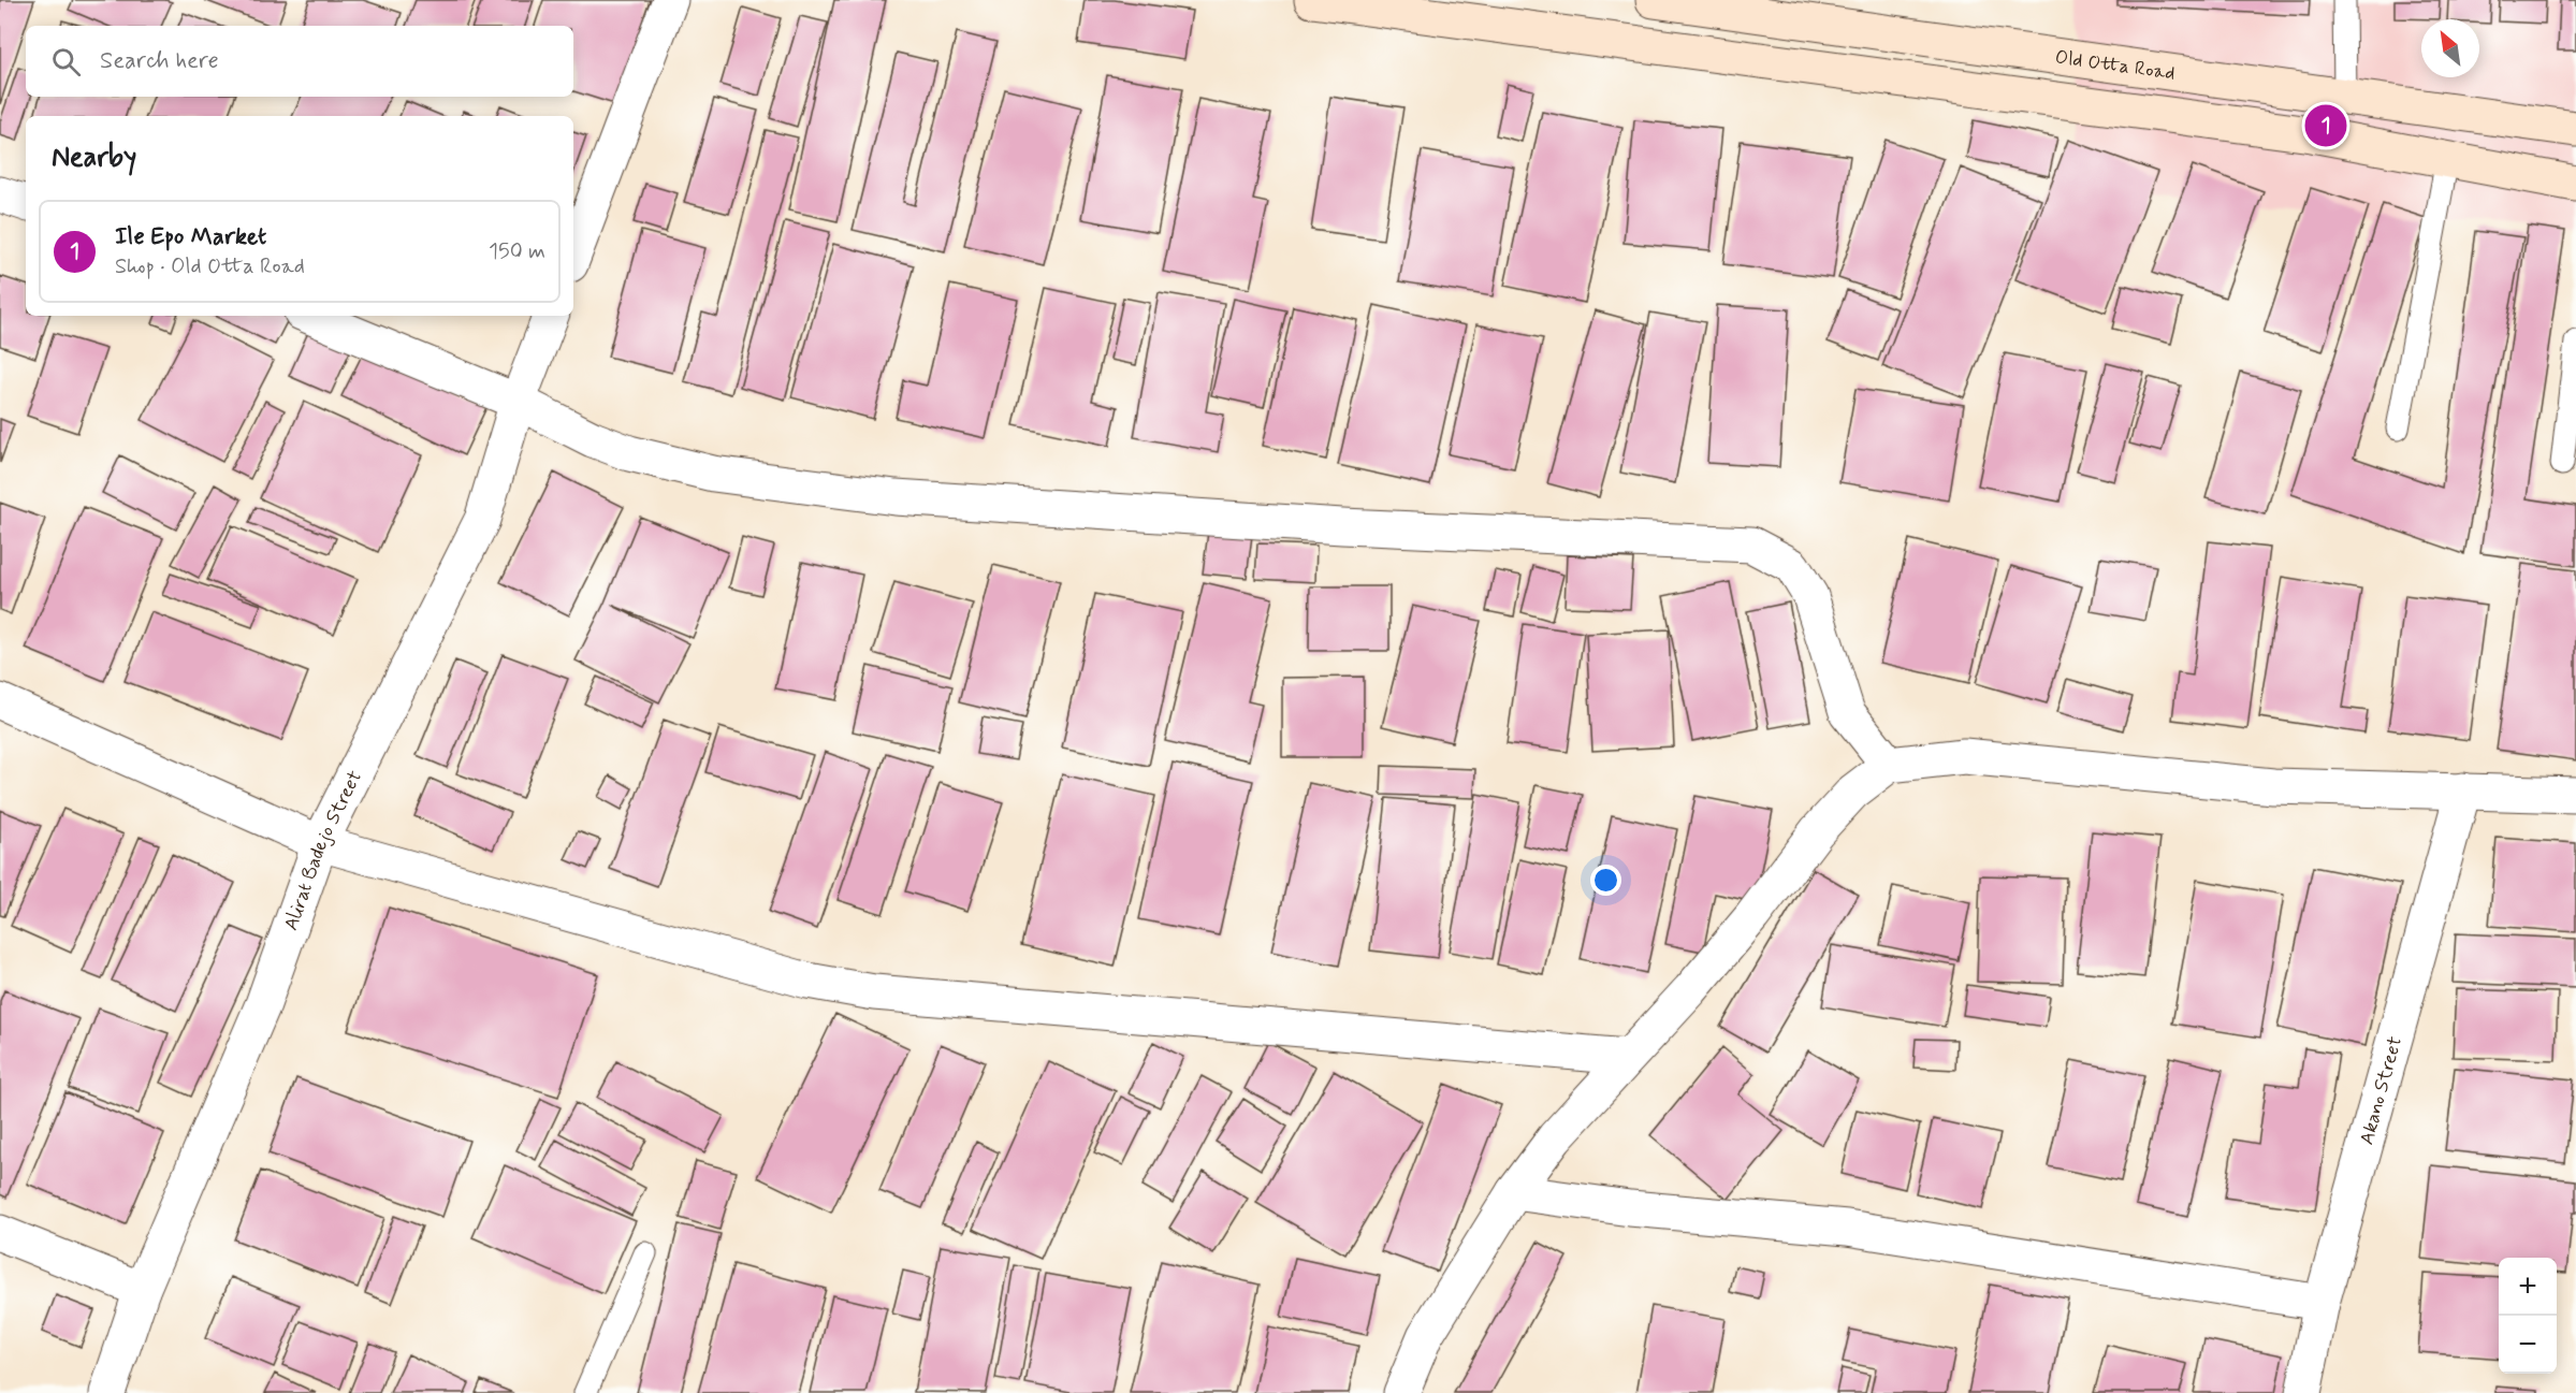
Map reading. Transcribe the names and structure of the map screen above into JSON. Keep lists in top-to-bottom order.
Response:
{
  "streets": {
    "main road": ["Old Otta Road"],
    "street": ["Alirat Badejo Street", "Akano Street"]
  },
  "north": "top left",
  "page": {
    "search": "Search here",
    "pins": "1",
    "heading": "Nearby",
    "list": [
      {
        "mark": "1",
        "name": "Ile Epo Market",
        "note": "Shop · Old Otta Road",
        "value": "150 m"
      }
    ],
    "map_buttons": ["+", "−"]
  }
}
